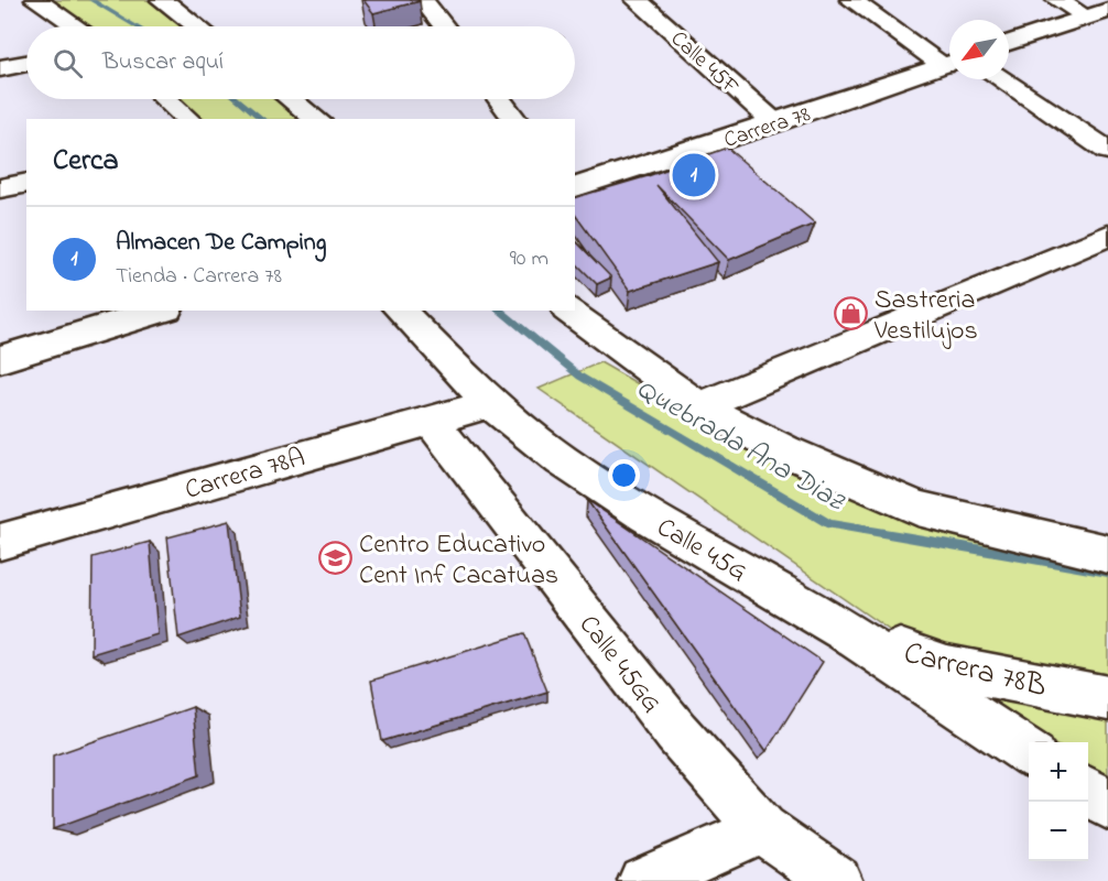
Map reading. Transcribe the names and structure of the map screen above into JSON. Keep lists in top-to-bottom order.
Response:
{
  "streets": {
    "street": [
      "Calle 45F",
      "Carrera 78",
      "Carrera 78A",
      "Calle 45G",
      "Calle 45GG",
      "Carrera 78B"
    ]
  },
  "crossings": [
    ["Calle 45F", "Carrera 78"],
    ["Carrera 78A", "Calle 45G"],
    ["Carrera 78A", "Calle 45GG"],
    ["Calle 45G", "Carrera 78B"]
  ],
  "water": ["Quebrada Ana Diaz"],
  "places": {
    "shop": ["Sastreria Vestilujos"],
    "school or university": ["Centro Educativo Cent Inf Cacatuas"]
  },
  "north": "bottom left",
  "page": {
    "search": "Buscar aquí",
    "heading": "Cerca",
    "pins": "1",
    "list": [
      {
        "mark": "1",
        "name": "Almacen De Camping",
        "note": "Tienda · Carrera 78",
        "value": "90 m"
      }
    ],
    "map_buttons": ["+", "−"]
  }
}
